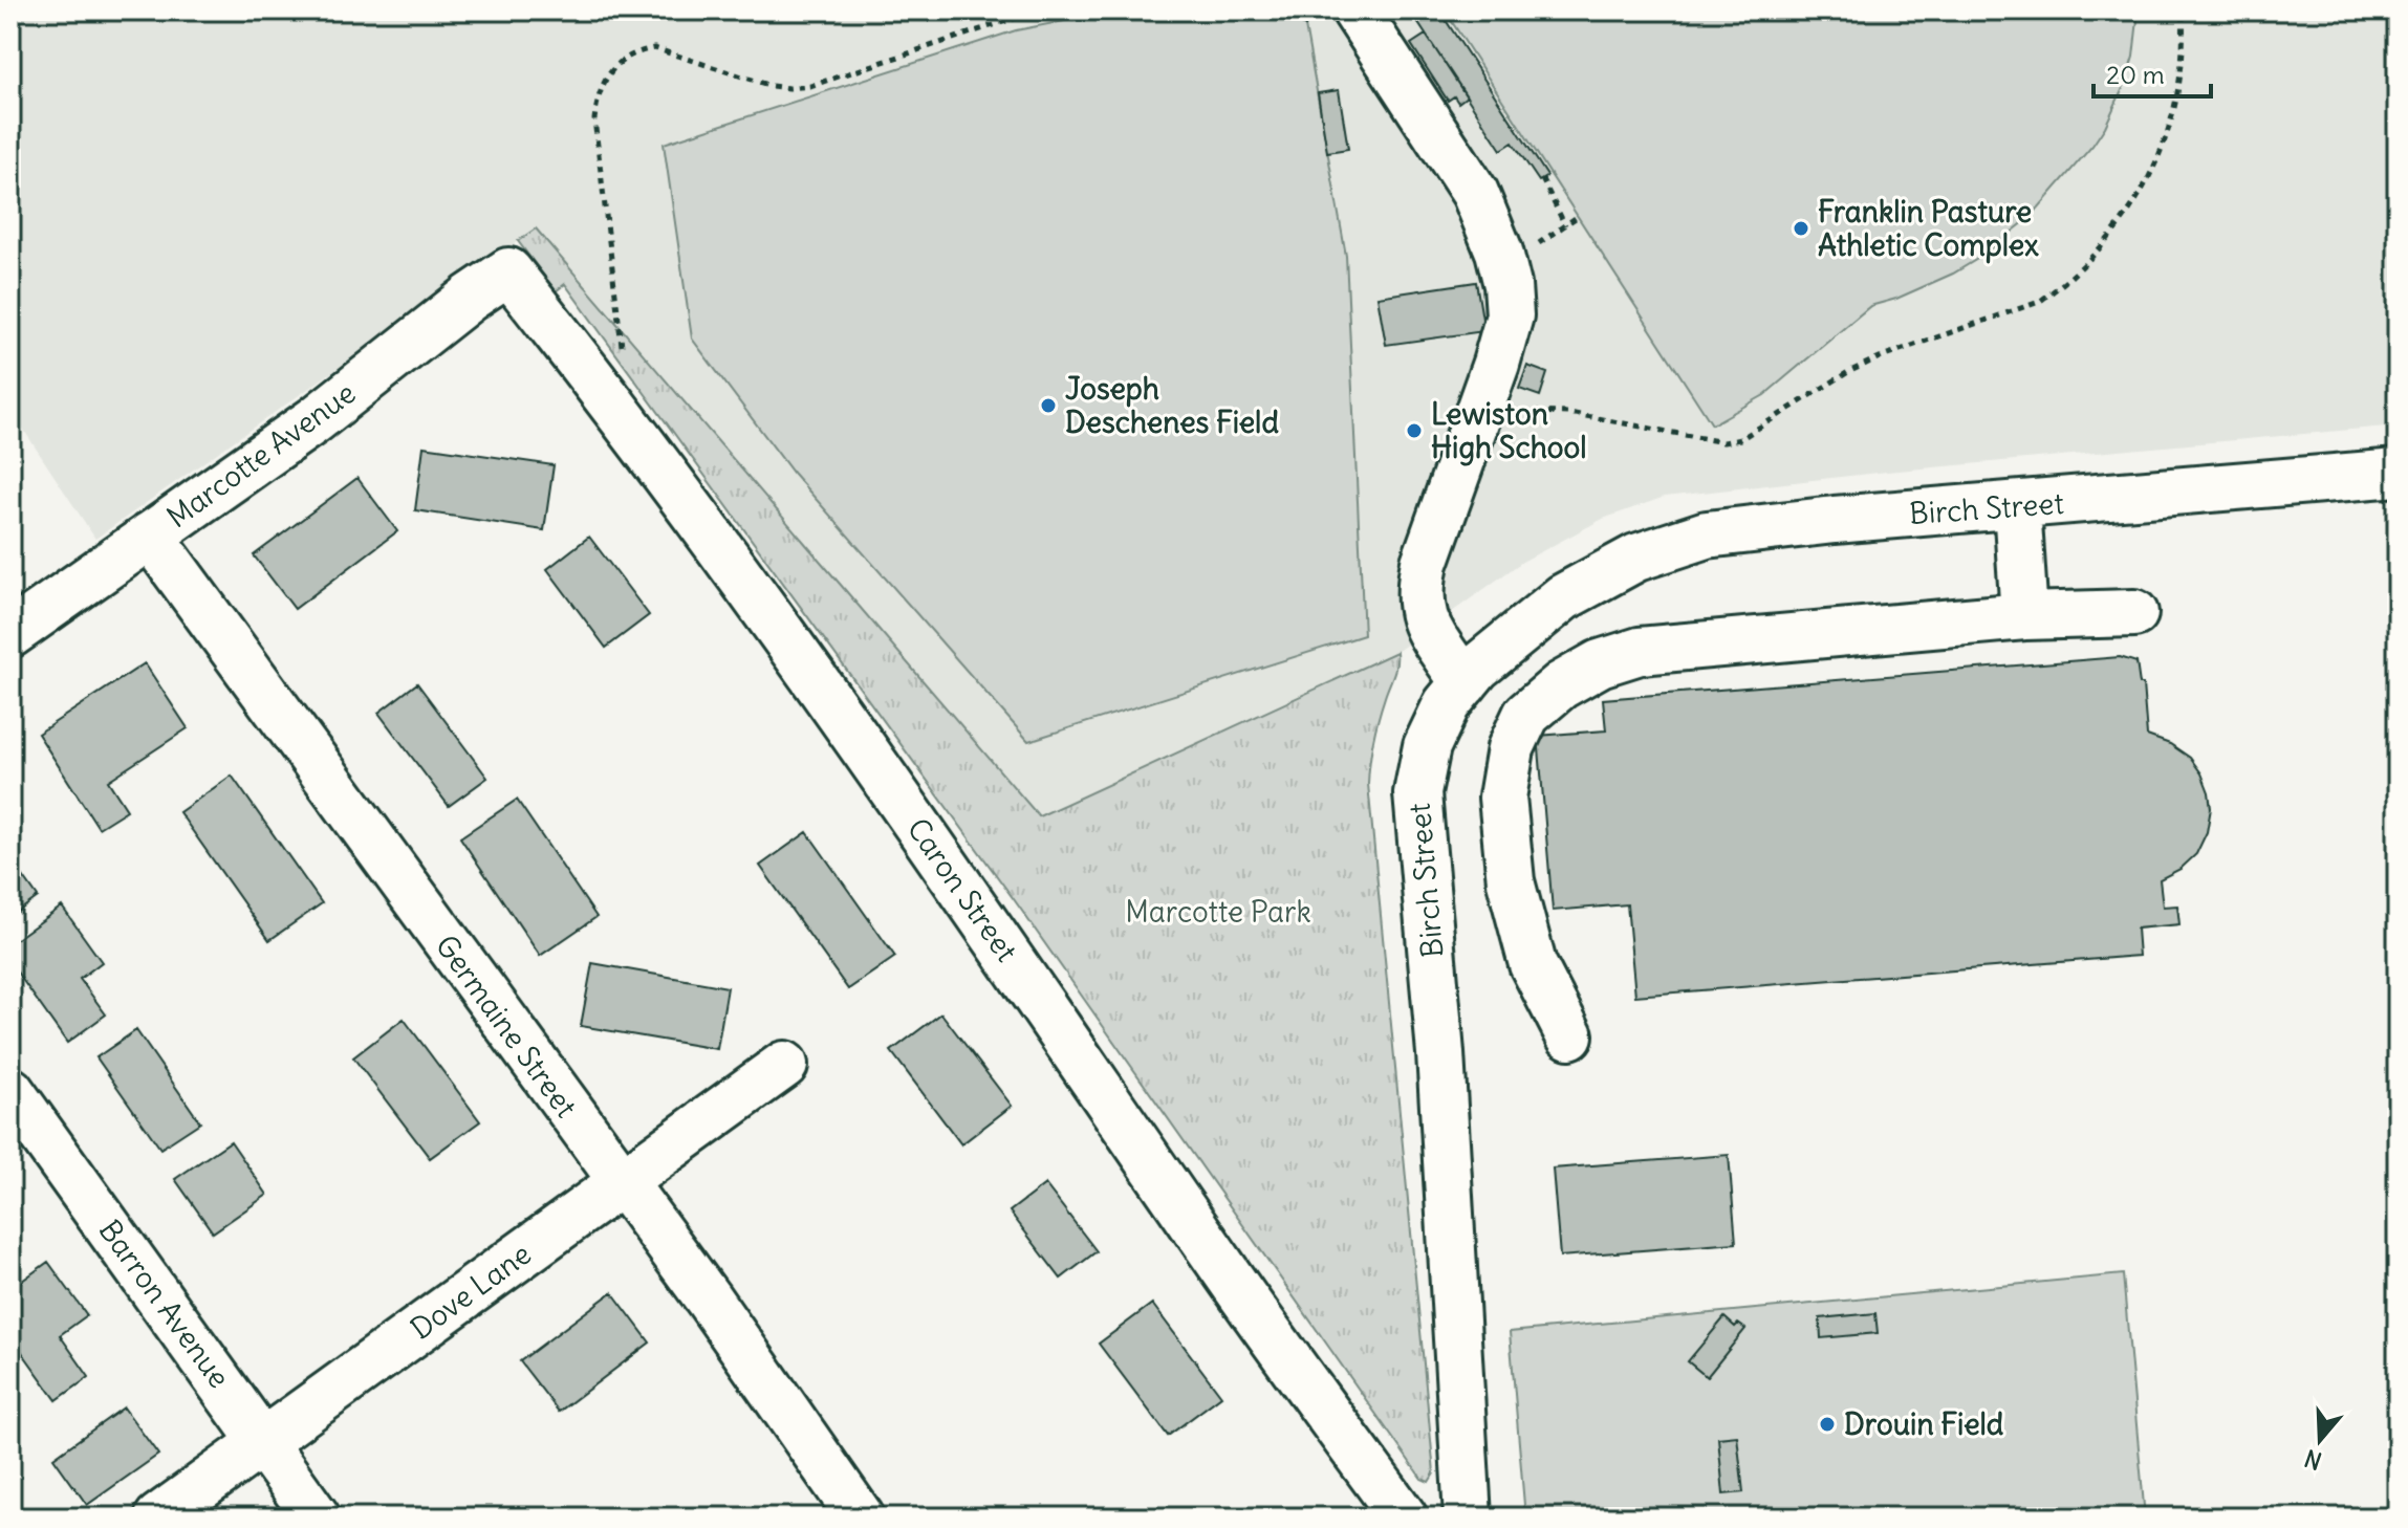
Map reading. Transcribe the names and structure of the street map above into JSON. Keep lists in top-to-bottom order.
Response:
{
  "streets": {
    "street": [
      "Marcotte Avenue",
      "Birch Street",
      "Caron Street",
      "Germaine Street",
      "Dove Lane",
      "Barron Avenue"
    ]
  },
  "crossings": [
    ["Marcotte Avenue", "Caron Street"],
    ["Marcotte Avenue", "Germaine Street"],
    ["Germaine Street", "Dove Lane"],
    ["Dove Lane", "Barron Avenue"]
  ],
  "parks": ["Marcotte Park"],
  "places": [
    "Franklin Pasture Athletic Complex",
    "Joseph Deschenes Field",
    "Lewiston High School",
    "Drouin Field"
  ],
  "scale_bar": "20 m",
  "north": "bottom"
}
